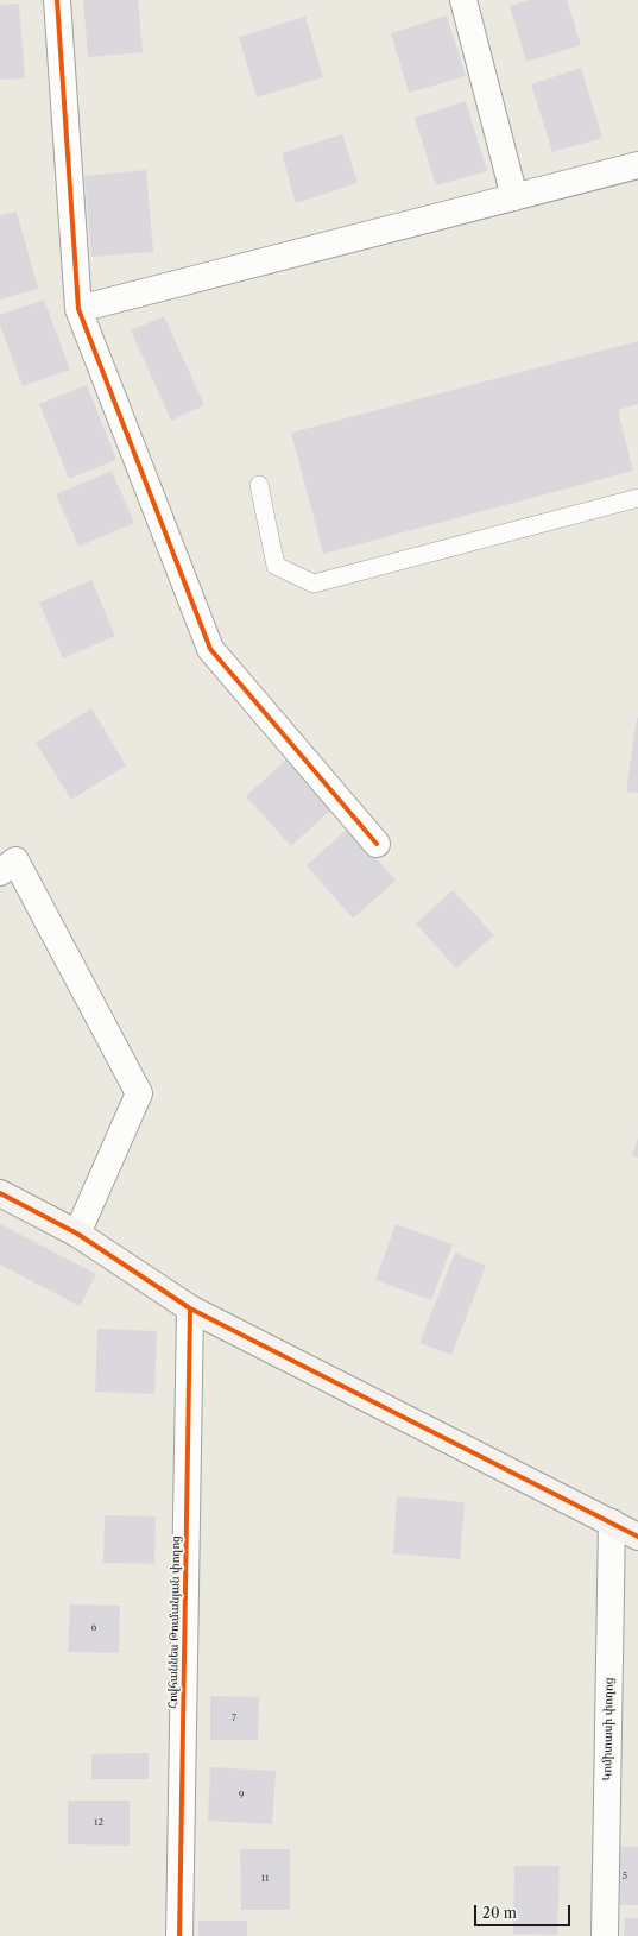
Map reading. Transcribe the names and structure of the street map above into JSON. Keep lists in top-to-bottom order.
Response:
{
  "streets": {
    "street": ["Հովհաննես Թումանյան փողոց", "Կոմիտասի փողոց"]
  },
  "house_numbers": [
    "6",
    "7",
    "9",
    "12",
    "5",
    "11"
  ],
  "scale_bar": "20 m"
}
